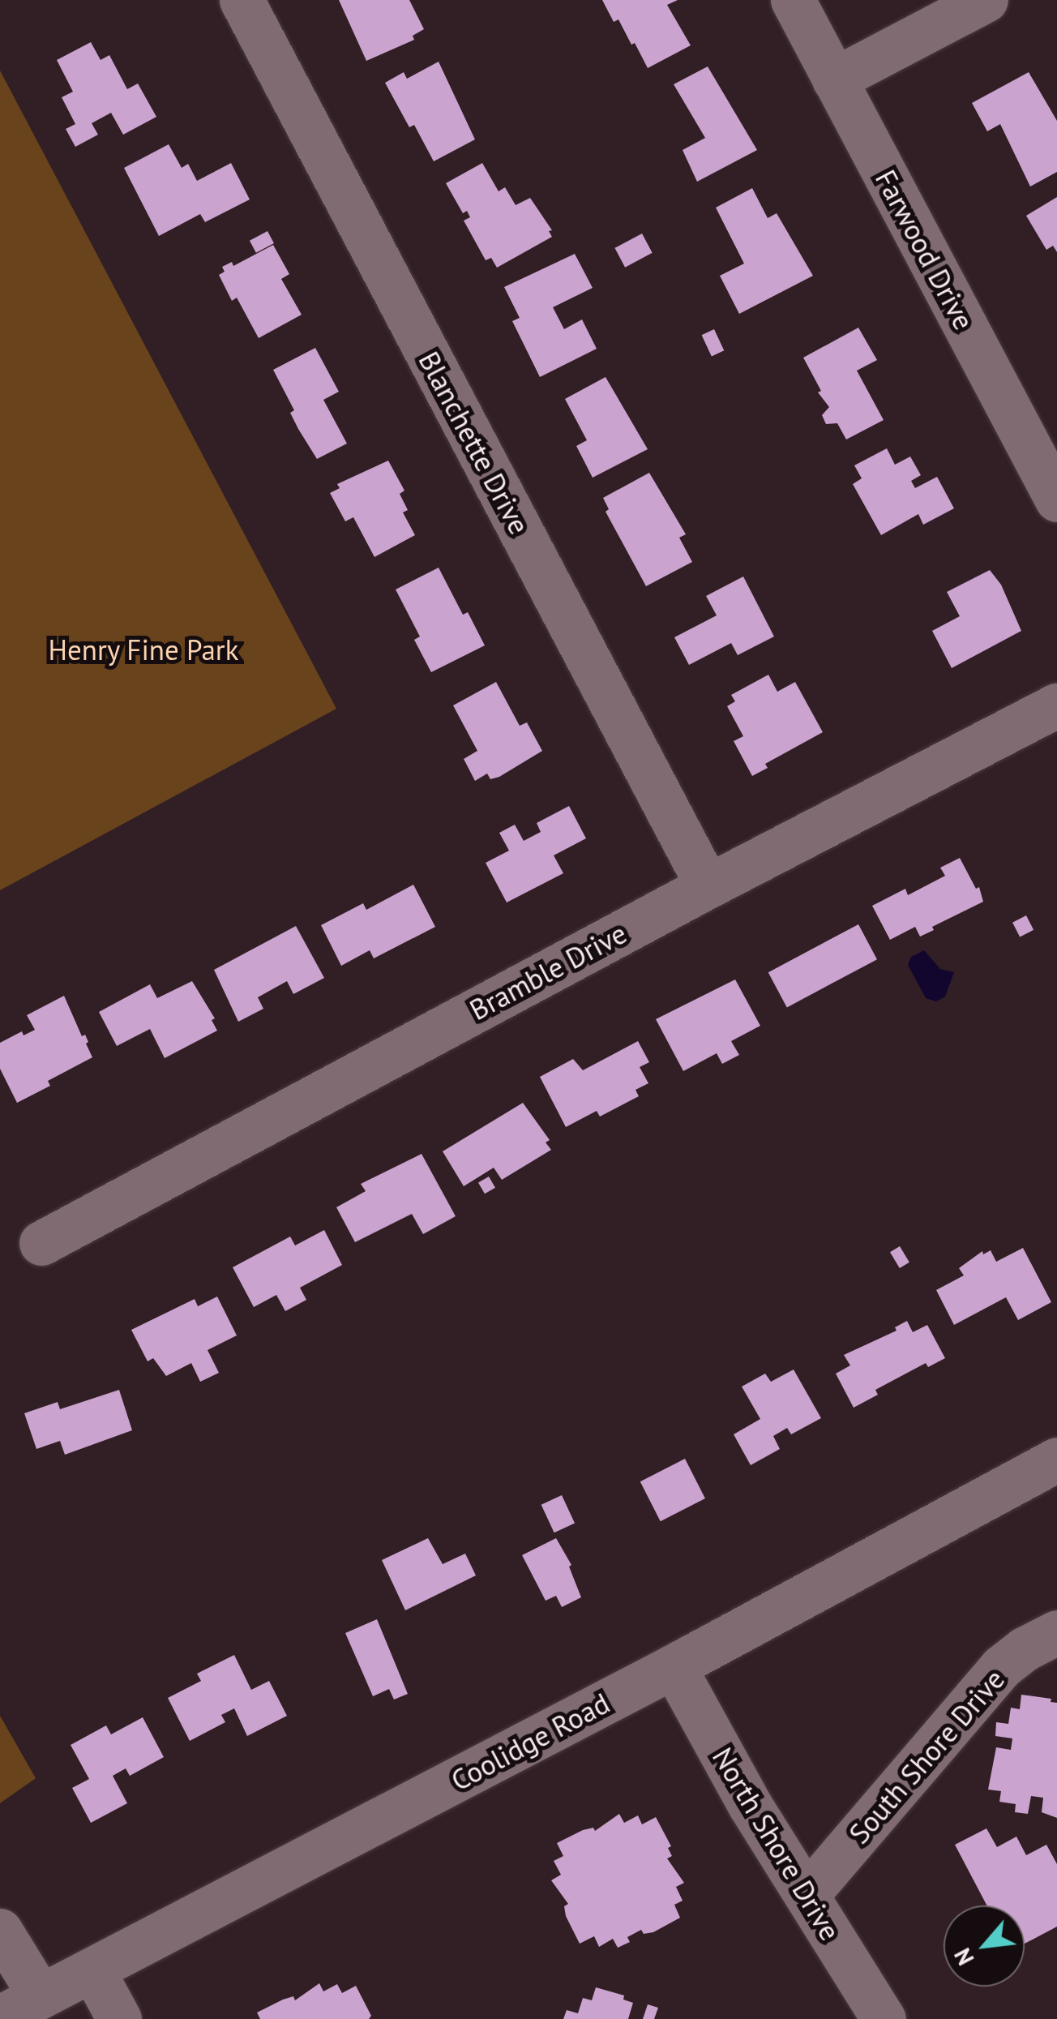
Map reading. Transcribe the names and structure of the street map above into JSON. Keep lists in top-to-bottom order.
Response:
{
  "streets": {
    "street": [
      "Farwood Drive",
      "Blanchette Drive",
      "Bramble Drive",
      "Coolidge Road",
      "South Shore Drive",
      "North Shore Drive"
    ]
  },
  "crossings": [
    ["Blanchette Drive", "Bramble Drive"],
    ["Coolidge Road", "North Shore Drive"],
    ["South Shore Drive", "North Shore Drive"]
  ],
  "parks": ["Henry Fine Park"],
  "north": "bottom left"
}
